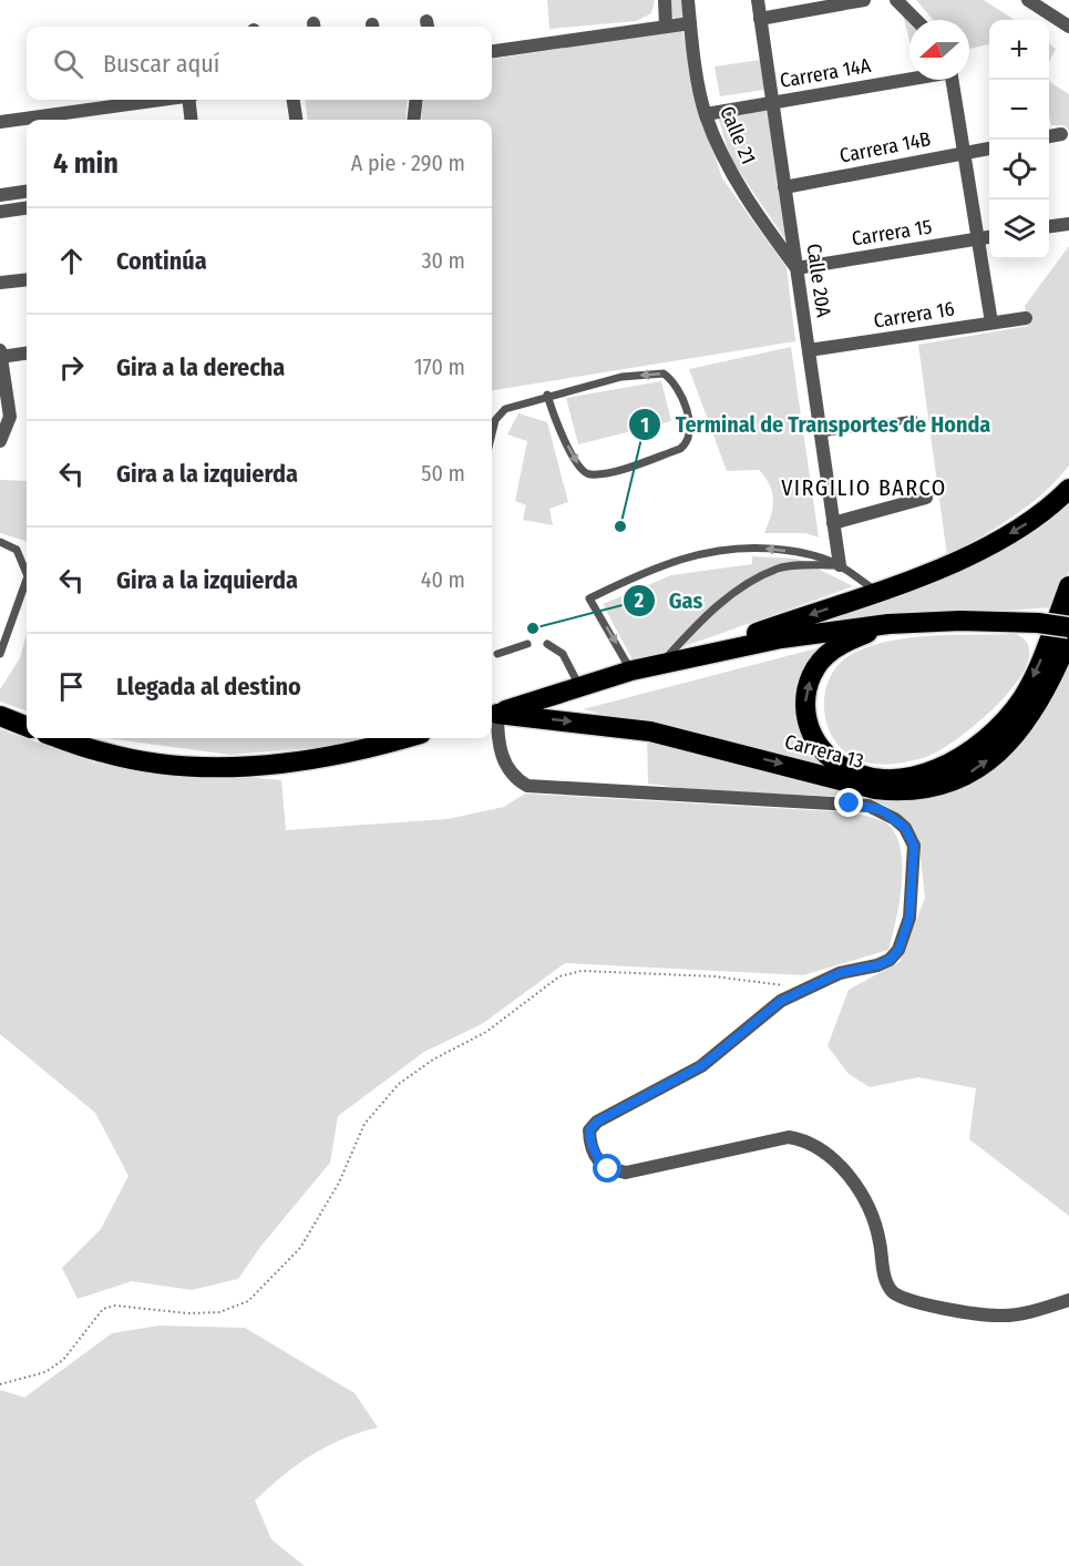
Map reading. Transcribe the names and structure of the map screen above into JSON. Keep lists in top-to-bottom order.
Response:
{
  "streets": {
    "highway": ["Carrera 13"],
    "street": [
      "Carrera 14A",
      "Calle 21",
      "Carrera 14B",
      "Carrera 15",
      "Calle 20A",
      "Carrera 16"
    ]
  },
  "crossings": [
    ["Carrera 14A", "Calle 21"],
    ["Carrera 14A", "Calle 20A"],
    ["Calle 21", "Carrera 15"],
    ["Calle 21", "Calle 20A"],
    ["Carrera 14B", "Calle 20A"],
    ["Carrera 15", "Calle 20A"],
    ["Calle 20A", "Carrera 16"]
  ],
  "districts": ["VIRGILIO BARCO"],
  "places": ["Terminal de Transportes de Honda", "Gas"],
  "north": "left",
  "page": {
    "map_buttons": ["+", "−"],
    "search": "Buscar aquí",
    "heading": ["4 min", "A pie · 290 m"],
    "list": [
      ["Continúa", "30 m"],
      ["Gira a la derecha", "170 m"],
      ["Gira a la izquierda", "50 m"],
      ["Gira a la izquierda", "40 m"],
      "Llegada al destino"
    ]
  }
}
